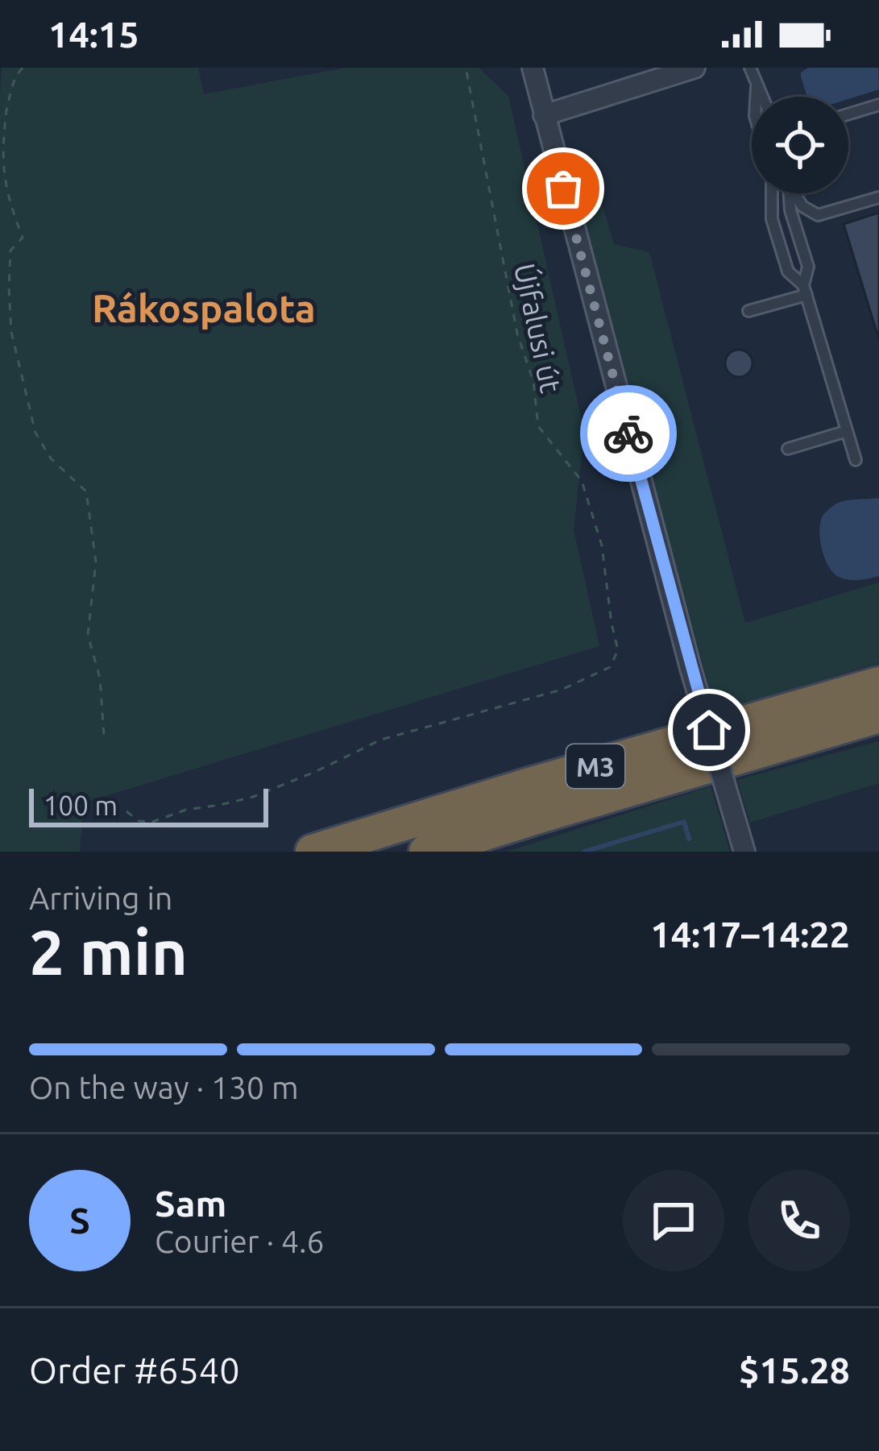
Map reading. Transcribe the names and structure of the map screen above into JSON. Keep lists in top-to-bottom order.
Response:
{
  "streets": {
    "highway": ["M3"],
    "path": ["Újfalusi út"]
  },
  "districts": ["Rákospalota"],
  "scale_bar": "100 m",
  "page": {
    "status": "14:15",
    "scale": "100 m",
    "heading": ["2 min", "Arriving in", "14:17–14:22"],
    "panel": [
      "Sam",
      "Courier · 4.6",
      "Order #6540",
      "$15.28"
    ],
    "bar": "On the way · 130 m",
    "round": "S"
  }
}
